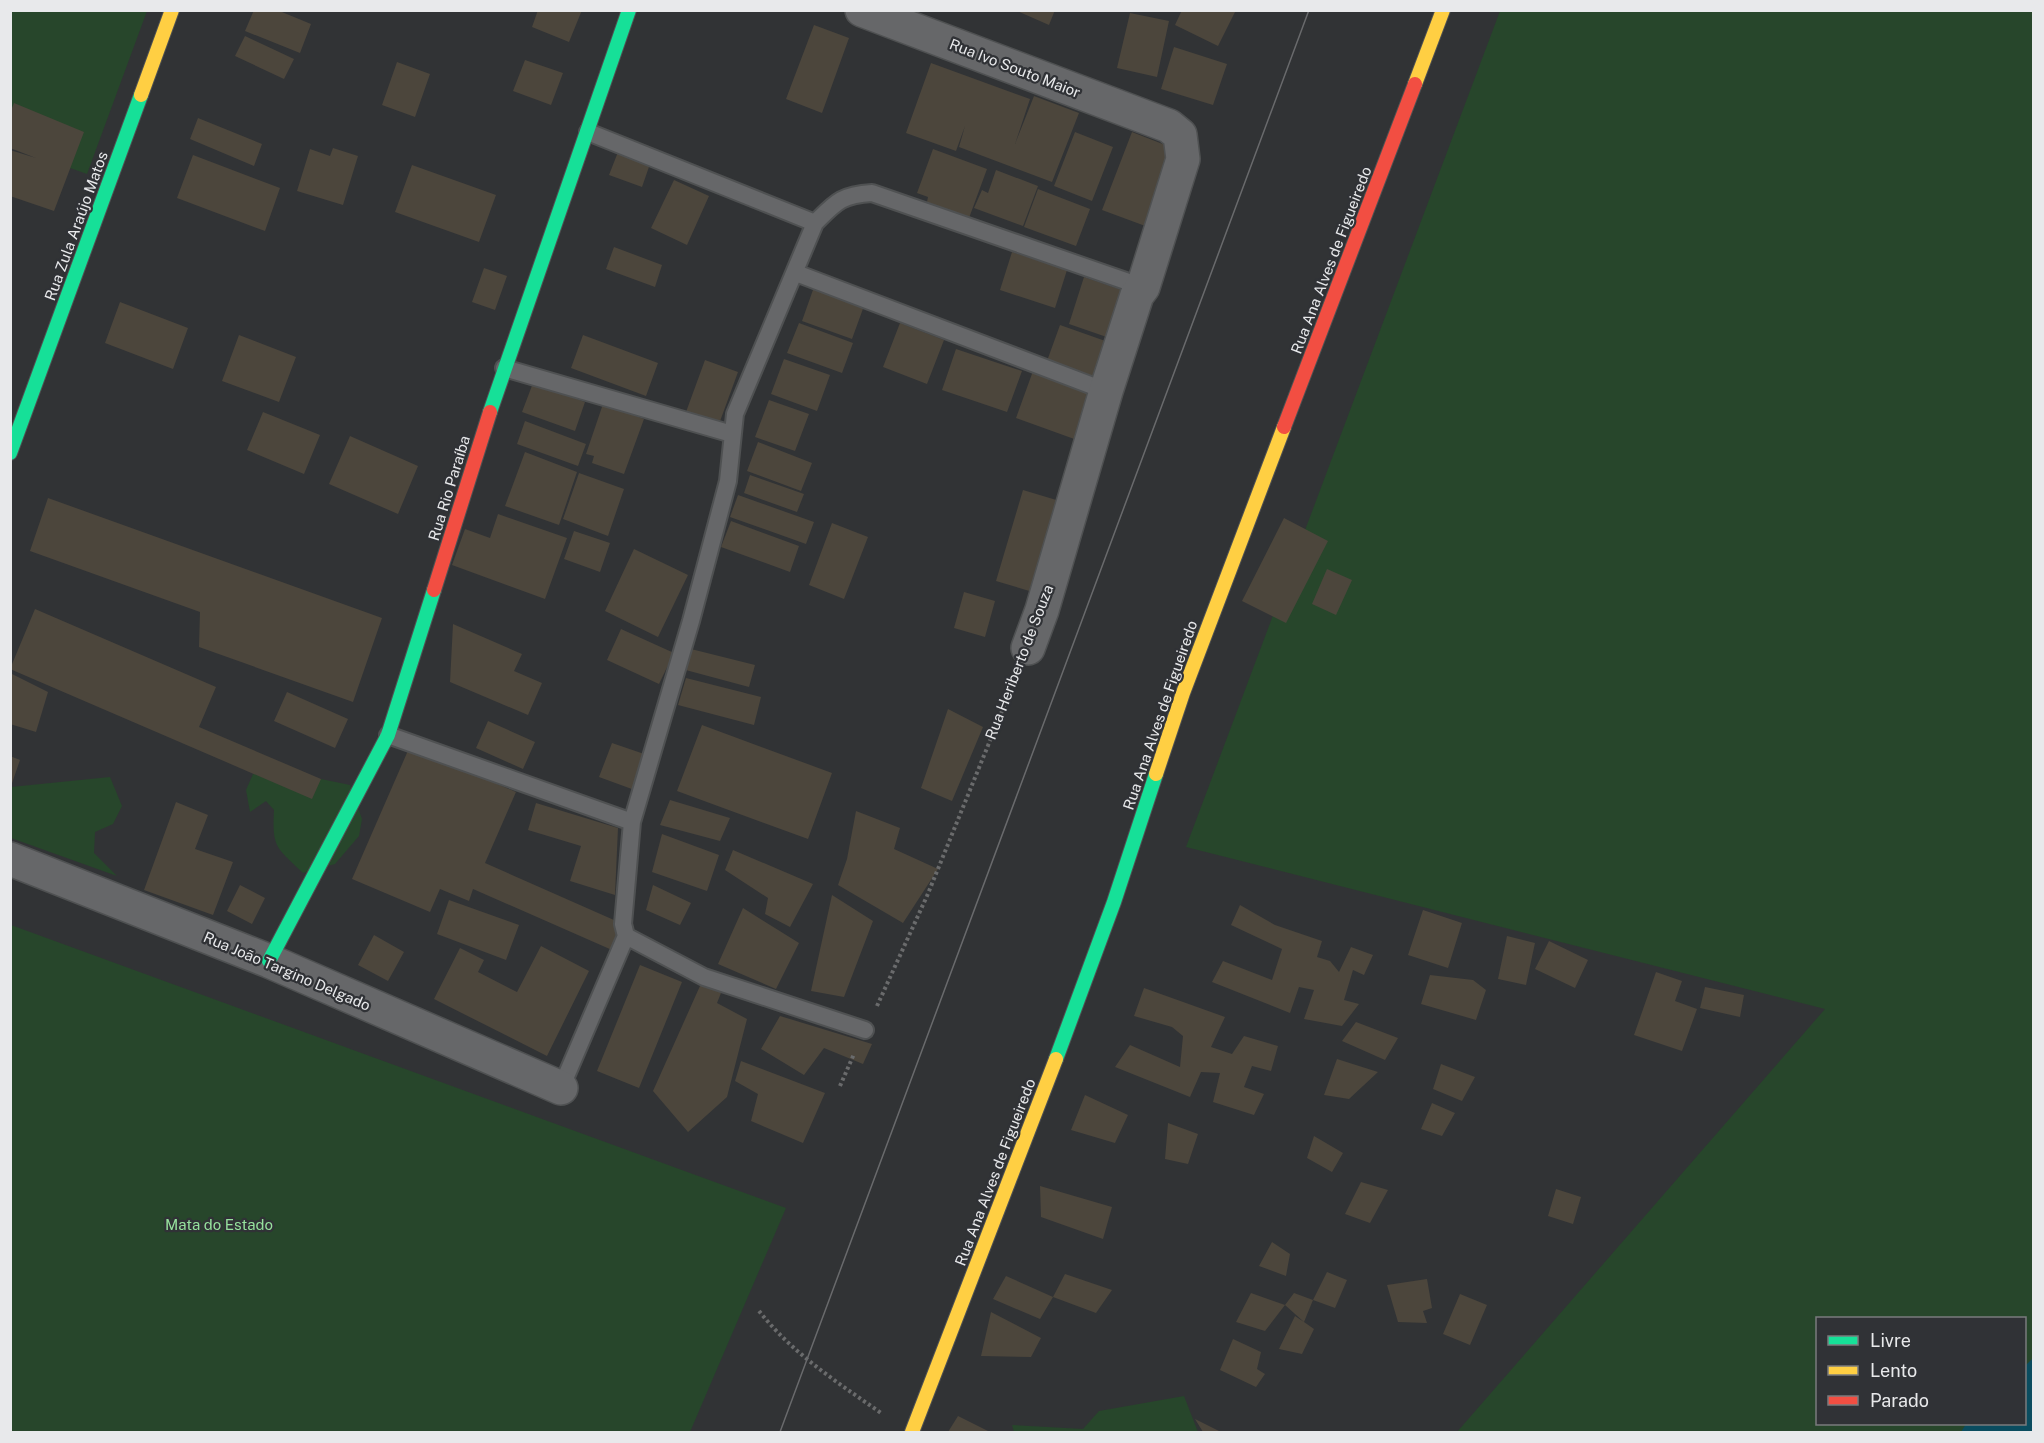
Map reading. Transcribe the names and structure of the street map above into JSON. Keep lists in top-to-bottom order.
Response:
{
  "streets": {
    "street": [
      "Rua Ivo Souto Maior",
      "Rua Zula Araújo Matos",
      "Rua Ana Alves de Figueiredo",
      "Rua Rio Paraíba",
      "Rua Heriberto de Souza",
      "Rua João Targino Delgado"
    ]
  },
  "crossings": [
    ["Rua Ivo Souto Maior", "Rua Heriberto de Souza"],
    ["Rua Rio Paraíba", "Rua João Targino Delgado"]
  ],
  "parks": ["Mata do Estado"],
  "legend": ["Livre", "Lento", "Parado"]
}
